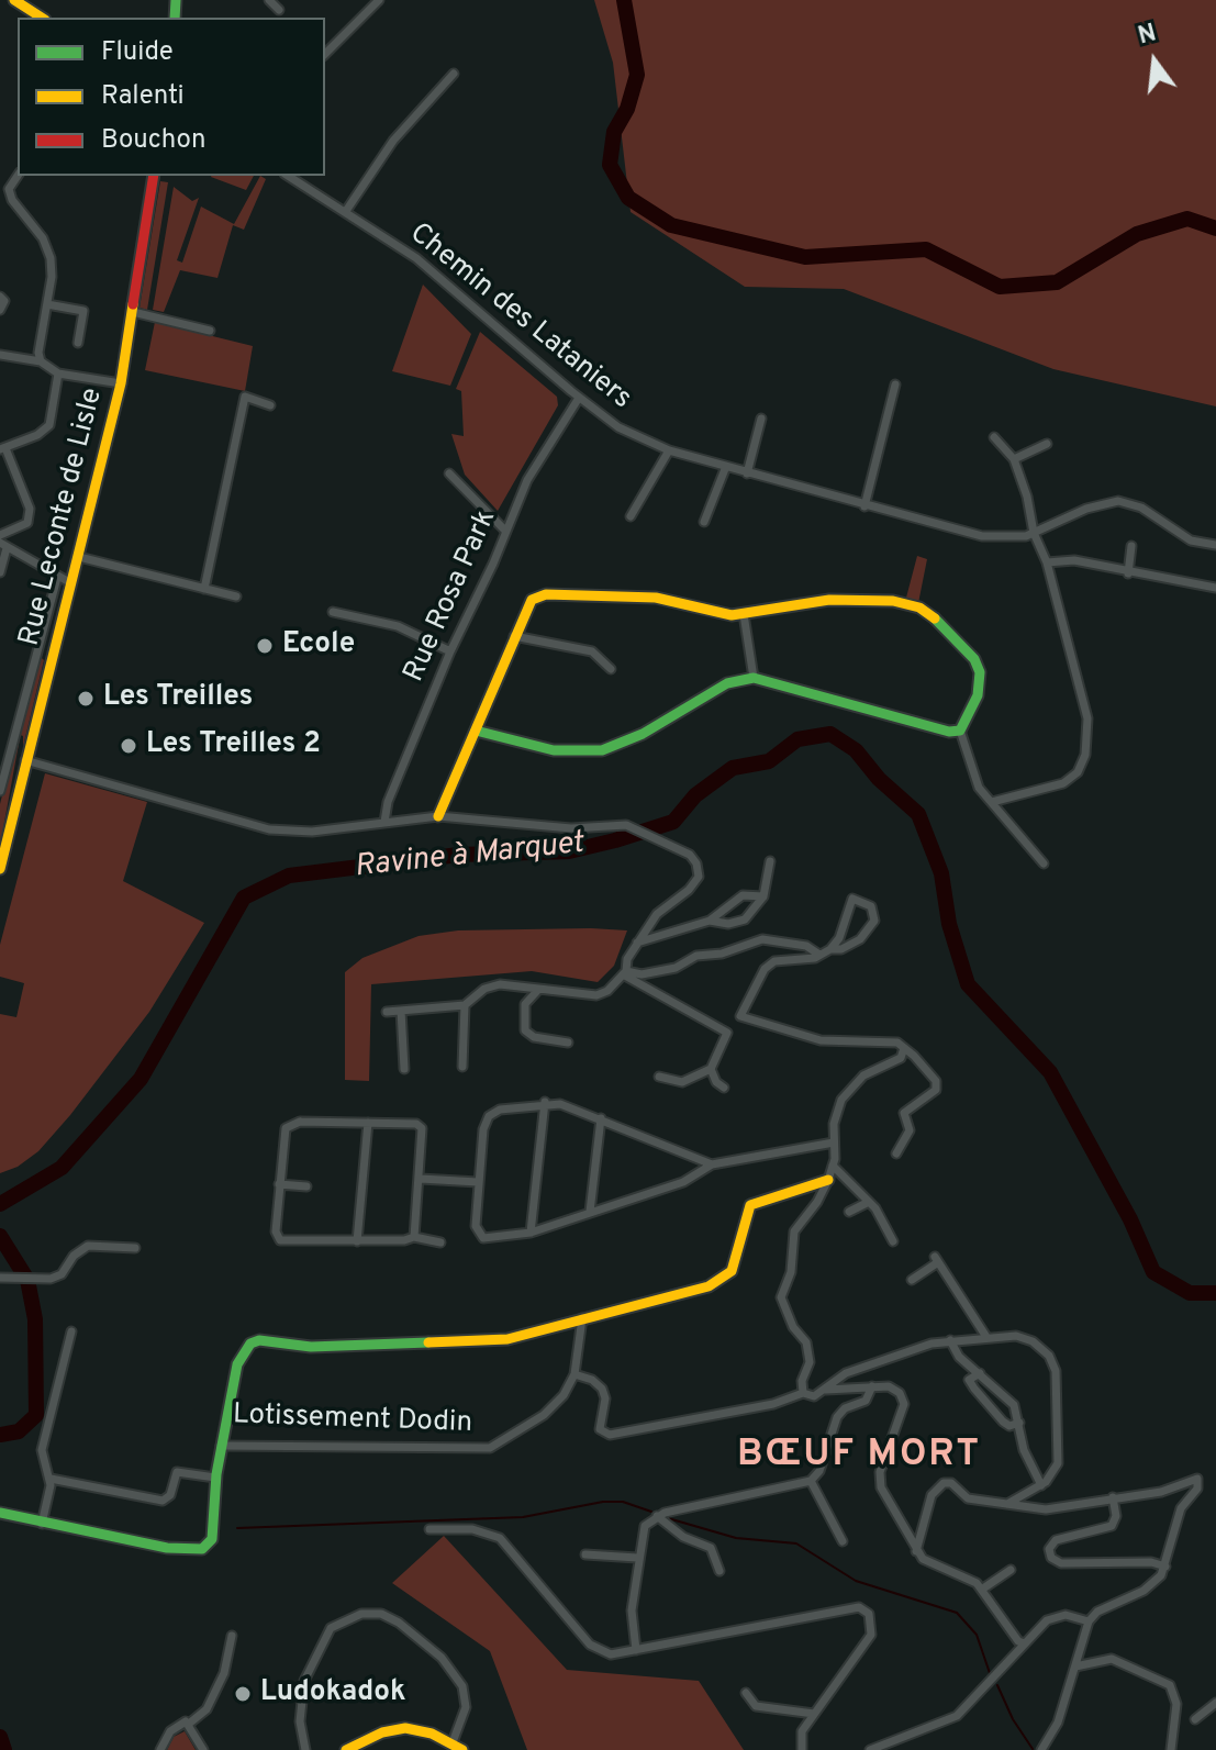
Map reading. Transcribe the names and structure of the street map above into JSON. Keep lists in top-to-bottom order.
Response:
{
  "streets": {
    "street": [
      "Chemin des Lataniers",
      "Rue Leconte de Lisle",
      "Rue Rosa Park",
      "Lotissement Dodin"
    ]
  },
  "crossings": [
    ["Chemin des Lataniers", "Rue Rosa Park"]
  ],
  "districts": ["BŒUF MORT"],
  "water": ["Ravine à Marquet"],
  "places": [
    "Ecole",
    "Les Treilles",
    "Les Treilles 2",
    "Ludokadok"
  ],
  "legend": ["Fluide", "Ralenti", "Bouchon"],
  "north": "top"
}
